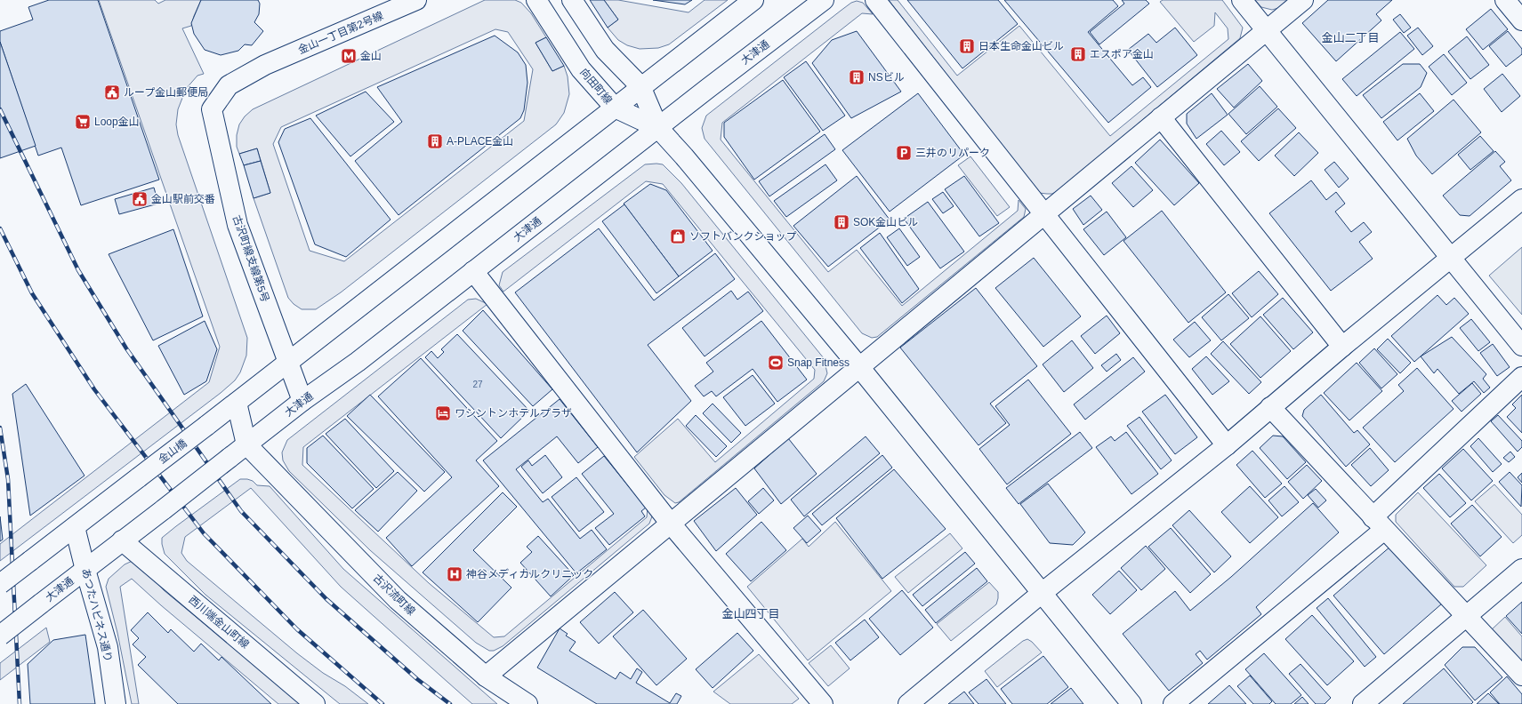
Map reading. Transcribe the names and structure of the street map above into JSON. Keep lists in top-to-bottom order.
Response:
{
  "streets": {
    "street": [
      "金山一丁目第2号線",
      "大津通",
      "向田町線",
      "古沢町線支線第5号",
      "金山橋",
      "古沢流町線",
      "あつたハピネス通り",
      "西川端金山町線"
    ]
  },
  "crossings": [
    ["金山一丁目第2号線", "古沢町線支線第5号"],
    ["大津通", "向田町線"],
    ["大津通", "古沢町線支線第5号"],
    ["大津通", "古沢流町線"],
    ["大津通", "あつたハピネス通り"],
    ["大津通", "西川端金山町線"],
    ["金山橋", "あつたハピネス通り"]
  ],
  "districts": ["金山二丁目", "金山四丁目"],
  "places": {
    "building": [
      "日本生命金山ビル",
      "エスポア金山",
      "NSビル",
      "A-PLACE金山",
      "SOK金山ビル"
    ],
    "metro station": ["金山"],
    "public building": ["ループ金山郵便局", "金山駅前交番"],
    "supermarket": ["Loop金山"],
    "parking": ["三井のリパーク"],
    "shop": ["ソフトバンクショップ"],
    "sports": ["Snap Fitness"],
    "hotel": ["ワシントンホテルプラザ"],
    "hospital": ["神谷メディカルクリニック"]
  },
  "house_numbers": ["27"]
}
